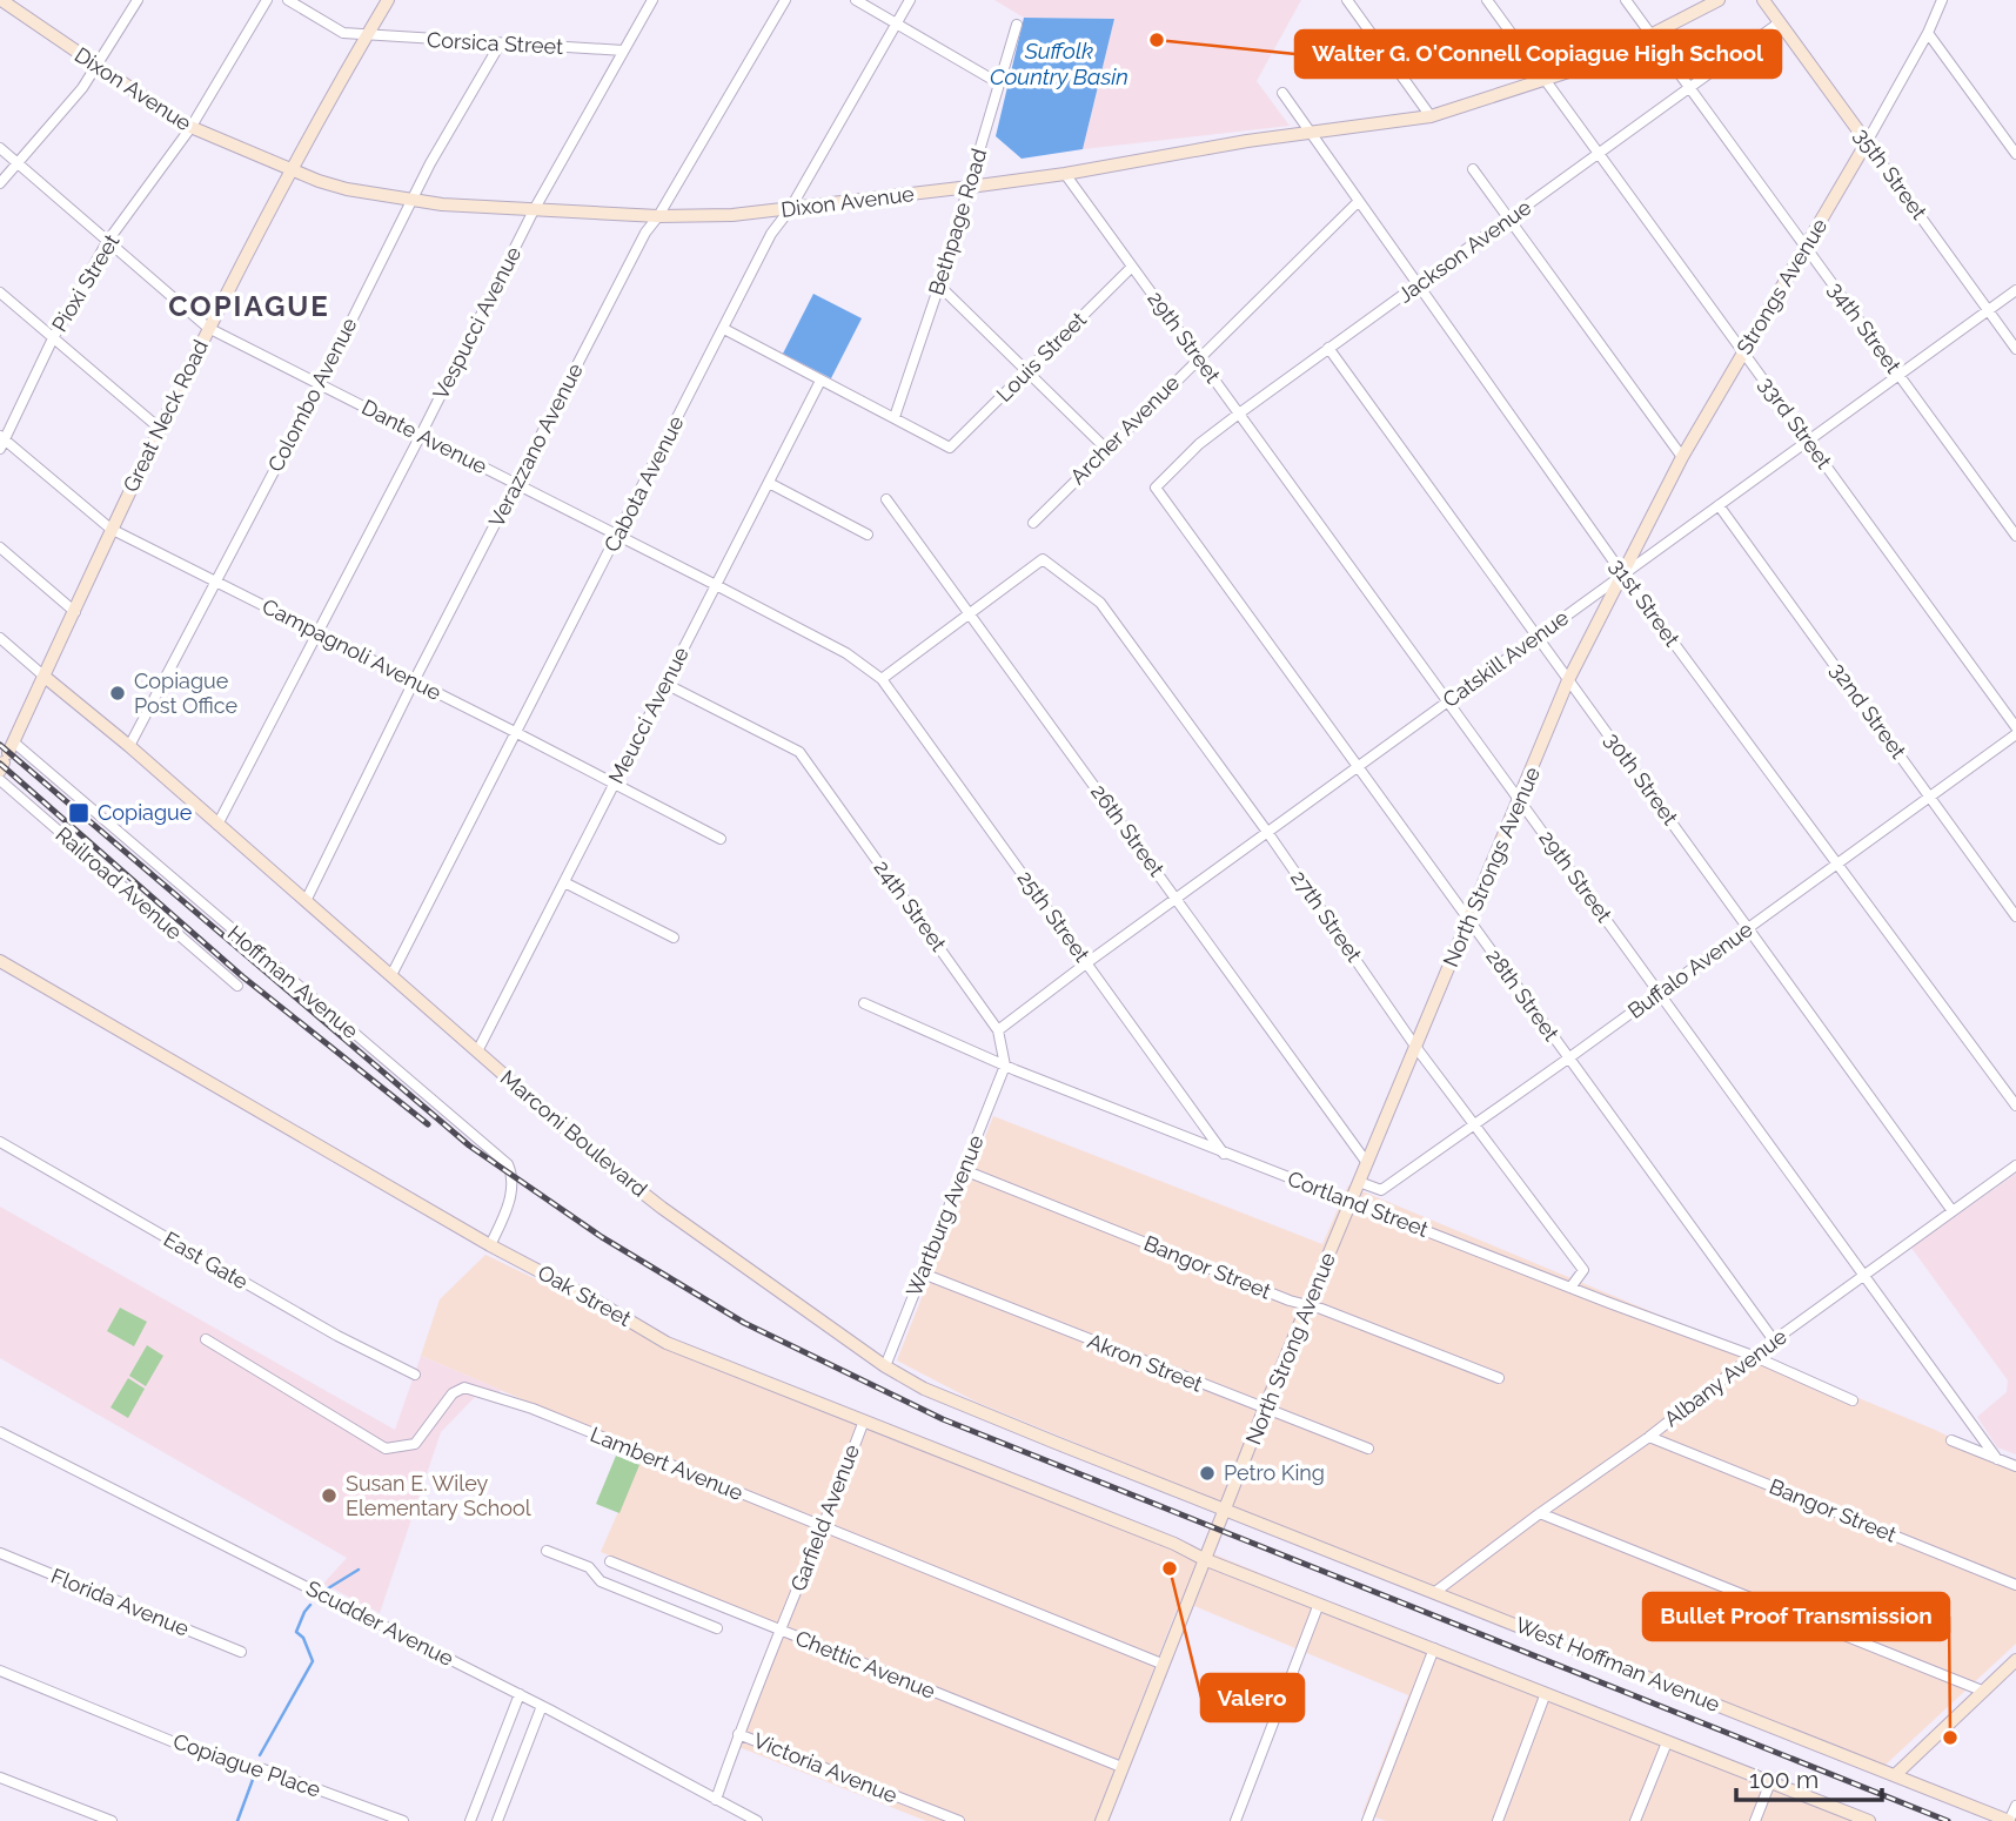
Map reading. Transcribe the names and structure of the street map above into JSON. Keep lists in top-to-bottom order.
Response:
{
  "streets": {
    "main road": [
      "Dixon Avenue",
      "35th Street",
      "Strongs Avenue",
      "Great Neck Road",
      "North Strongs Avenue",
      "Marconi Boulevard",
      "Oak Street",
      "North Strong Avenue",
      "West Hoffman Avenue"
    ],
    "street": [
      "Corsica Street",
      "Bethpage Road",
      "Jackson Avenue",
      "Pioxi Street",
      "Vespucci Avenue",
      "34th Street",
      "29th Street",
      "Louis Street",
      "Colombo Avenue",
      "33rd Street",
      "Archer Avenue",
      "Dante Avenue",
      "Verazzano Avenue",
      "Cabota Avenue",
      "31st Street",
      "Campagnoli Avenue",
      "Catskill Avenue",
      "32nd Street",
      "Meucci Avenue",
      "30th Street",
      "26th Street",
      "Railroad Avenue",
      "24th Street",
      "25th Street",
      "27th Street",
      "Buffalo Avenue",
      "Hoffman Avenue",
      "28th Street",
      "Cortland Street",
      "Wartburg Avenue",
      "East Gate",
      "Bangor Street",
      "Akron Street",
      "Albany Avenue",
      "Lambert Avenue",
      "Garfield Avenue",
      "Florida Avenue",
      "Scudder Avenue",
      "Chettic Avenue",
      "Copiague Place",
      "Victoria Avenue"
    ]
  },
  "crossings": [
    ["Corsica Street", "Vespucci Avenue"],
    ["Corsica Street", "Colombo Avenue"],
    ["Corsica Street", "Great Neck Road"],
    ["Dixon Avenue", "Bethpage Road"],
    ["Dixon Avenue", "Pioxi Street"],
    ["Dixon Avenue", "Vespucci Avenue"],
    ["Dixon Avenue", "34th Street"],
    ["Dixon Avenue", "29th Street"],
    ["Dixon Avenue", "Colombo Avenue"],
    ["Dixon Avenue", "Great Neck Road"],
    ["Dixon Avenue", "33rd Street"],
    ["Dixon Avenue", "Verazzano Avenue"],
    ["Dixon Avenue", "Cabota Avenue"],
    ["Dixon Avenue", "31st Street"],
    ["35th Street", "Jackson Avenue"],
    ["35th Street", "Strongs Avenue"],
    ["35th Street", "Catskill Avenue"],
    ["Bethpage Road", "Louis Street"],
    ["Jackson Avenue", "34th Street"],
    ["Jackson Avenue", "29th Street"],
    ["Jackson Avenue", "33rd Street"],
    ["Jackson Avenue", "31st Street"],
    ["Jackson Avenue", "30th Street"],
    ["Jackson Avenue", "28th Street"],
    ["Pioxi Street", "Dante Avenue"],
    ["Pioxi Street", "Campagnoli Avenue"],
    ["Strongs Avenue", "34th Street"],
    ["Strongs Avenue", "33rd Street"],
    ["Strongs Avenue", "31st Street"],
    ["Strongs Avenue", "Catskill Avenue"],
    ["Strongs Avenue", "North Strongs Avenue"],
    ["Vespucci Avenue", "Dante Avenue"],
    ["Vespucci Avenue", "Campagnoli Avenue"],
    ["Vespucci Avenue", "Marconi Boulevard"],
    ["34th Street", "Catskill Avenue"],
    ["29th Street", "Louis Street"],
    ["29th Street", "Archer Avenue"],
    ["29th Street", "Catskill Avenue"],
    ["29th Street", "North Strongs Avenue"],
    ["29th Street", "Buffalo Avenue"],
    ["29th Street", "Albany Avenue"],
    ["Colombo Avenue", "Dante Avenue"],
    ["Colombo Avenue", "Campagnoli Avenue"],
    ["Colombo Avenue", "Marconi Boulevard"],
    ["Great Neck Road", "Dante Avenue"],
    ["Great Neck Road", "Campagnoli Avenue"],
    ["Great Neck Road", "Hoffman Avenue"],
    ["Great Neck Road", "Marconi Boulevard"],
    ["33rd Street", "Catskill Avenue"],
    ["Archer Avenue", "31st Street"],
    ["Dante Avenue", "Verazzano Avenue"],
    ["Dante Avenue", "Cabota Avenue"],
    ["Dante Avenue", "Meucci Avenue"],
    ["Dante Avenue", "25th Street"],
    ["Verazzano Avenue", "Campagnoli Avenue"],
    ["Verazzano Avenue", "Marconi Boulevard"],
    ["Cabota Avenue", "Campagnoli Avenue"],
    ["Cabota Avenue", "Marconi Boulevard"],
    ["31st Street", "Catskill Avenue"],
    ["31st Street", "North Strongs Avenue"],
    ["31st Street", "Buffalo Avenue"],
    ["Campagnoli Avenue", "Meucci Avenue"],
    ["Catskill Avenue", "32nd Street"],
    ["Catskill Avenue", "30th Street"],
    ["Catskill Avenue", "26th Street"],
    ["Catskill Avenue", "North Strongs Avenue"],
    ["Catskill Avenue", "24th Street"],
    ["Catskill Avenue", "25th Street"],
    ["Catskill Avenue", "27th Street"],
    ["Catskill Avenue", "28th Street"],
    ["32nd Street", "Buffalo Avenue"],
    ["Meucci Avenue", "24th Street"],
    ["Meucci Avenue", "Marconi Boulevard"],
    ["30th Street", "North Strongs Avenue"],
    ["30th Street", "Buffalo Avenue"],
    ["30th Street", "Albany Avenue"],
    ["26th Street", "North Strongs Avenue"],
    ["26th Street", "27th Street"],
    ["26th Street", "North Strong Avenue"],
    ["North Strongs Avenue", "27th Street"],
    ["North Strongs Avenue", "28th Street"],
    ["North Strongs Avenue", "North Strong Avenue"],
    ["24th Street", "Cortland Street"],
    ["24th Street", "Wartburg Avenue"],
    ["25th Street", "Cortland Street"],
    ["27th Street", "Buffalo Avenue"],
    ["27th Street", "Cortland Street"],
    ["Buffalo Avenue", "28th Street"],
    ["Buffalo Avenue", "North Strong Avenue"],
    ["Hoffman Avenue", "Oak Street"],
    ["28th Street", "Albany Avenue"],
    ["Marconi Boulevard", "Wartburg Avenue"],
    ["Marconi Boulevard", "North Strong Avenue"],
    ["Marconi Boulevard", "West Hoffman Avenue"],
    ["Cortland Street", "Wartburg Avenue"],
    ["Cortland Street", "North Strong Avenue"],
    ["Cortland Street", "Albany Avenue"],
    ["Wartburg Avenue", "Bangor Street"],
    ["Wartburg Avenue", "Akron Street"],
    ["Bangor Street", "North Strong Avenue"],
    ["Bangor Street", "Albany Avenue"],
    ["Oak Street", "North Strong Avenue"],
    ["Oak Street", "Garfield Avenue"],
    ["North Strong Avenue", "Akron Street"],
    ["North Strong Avenue", "Lambert Avenue"],
    ["North Strong Avenue", "Chettic Avenue"],
    ["North Strong Avenue", "West Hoffman Avenue"],
    ["Albany Avenue", "West Hoffman Avenue"],
    ["Lambert Avenue", "Garfield Avenue"],
    ["Garfield Avenue", "Scudder Avenue"],
    ["Garfield Avenue", "Chettic Avenue"],
    ["Garfield Avenue", "Victoria Avenue"]
  ],
  "districts": ["COPIAGUE"],
  "water": ["Suffolk Country Basin"],
  "places": {
    "other": [
      "Walter G. O'Connell Copiague High School",
      "Copiague Post Office",
      "Petro King",
      "Susan E. Wiley Elementary School",
      "Valero",
      "Bullet Proof Transmission"
    ],
    "transit": ["Copiague"]
  },
  "scale_bar": "100 m"
}
